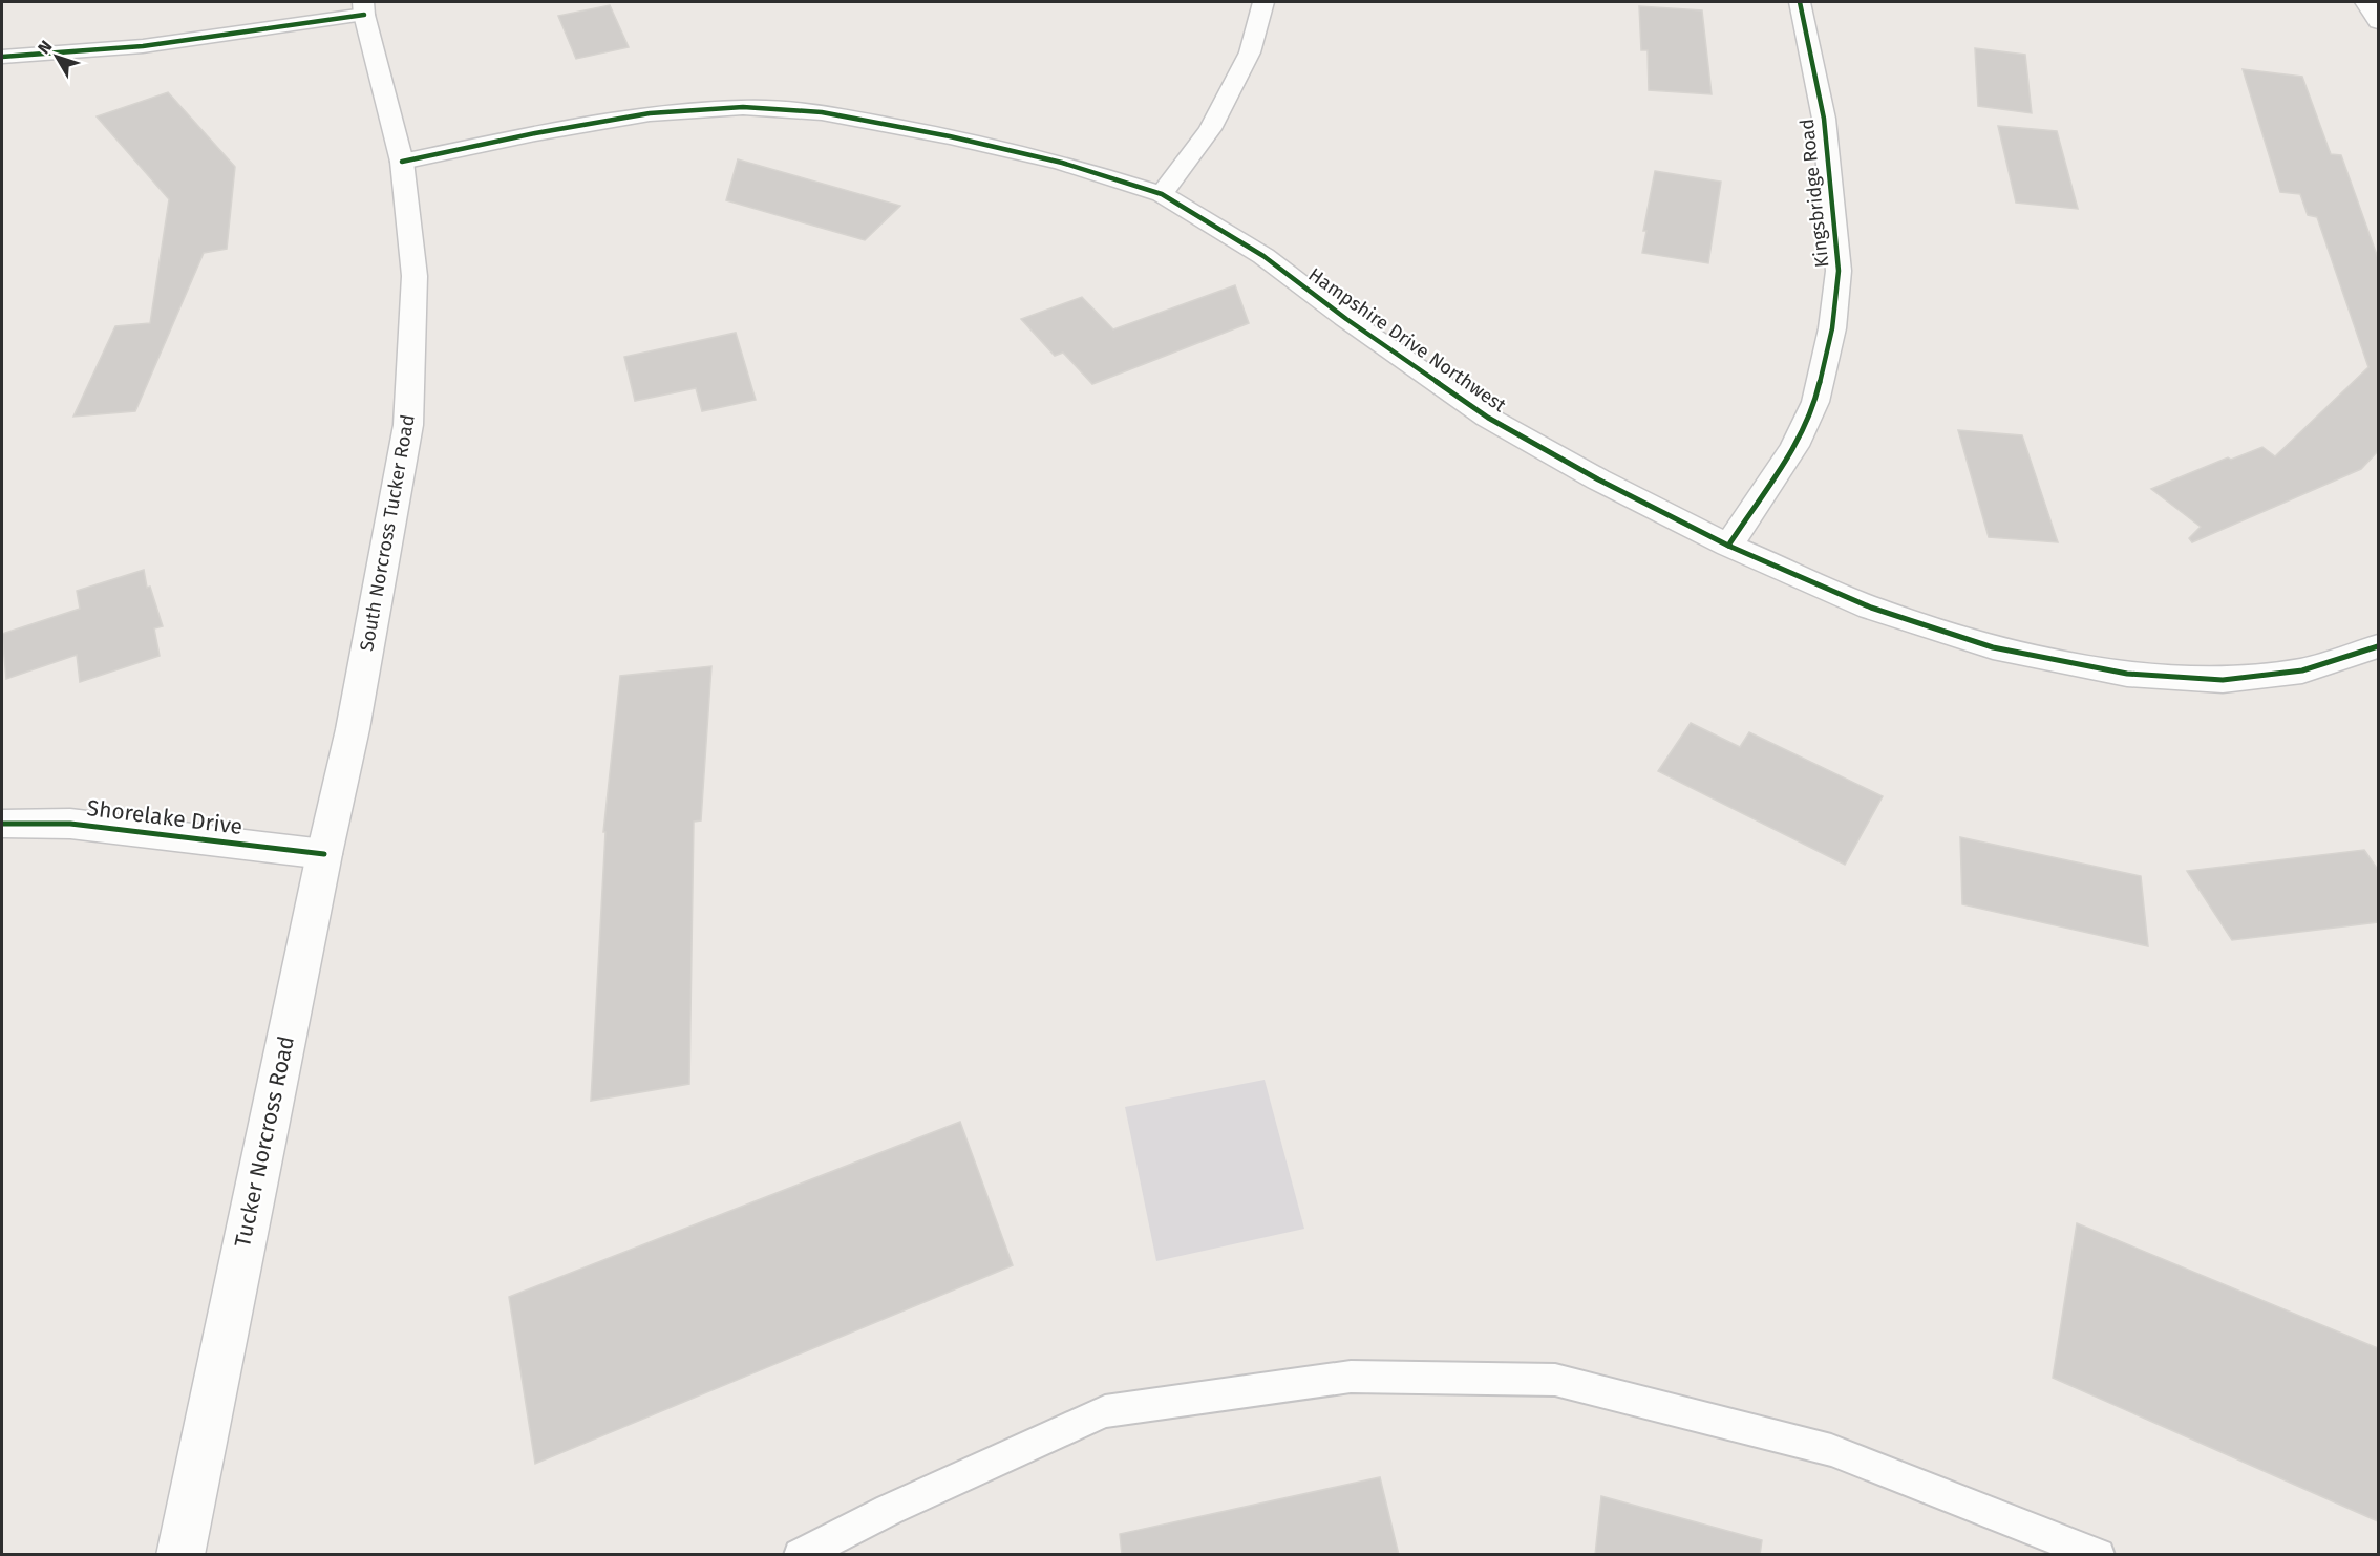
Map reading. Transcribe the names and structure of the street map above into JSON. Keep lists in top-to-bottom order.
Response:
{
  "streets": {
    "street": [
      "Kingsbridge Road",
      "Hampshire Drive Northwest",
      "South Norcross Tucker Road",
      "Shorelake Drive",
      "Tucker Norcross Road"
    ]
  },
  "crossings": [
    ["Kingsbridge Road", "Hampshire Drive Northwest"],
    ["Hampshire Drive Northwest", "South Norcross Tucker Road"],
    ["South Norcross Tucker Road", "Tucker Norcross Road"],
    ["Shorelake Drive", "Tucker Norcross Road"]
  ],
  "north": "top left"
}
